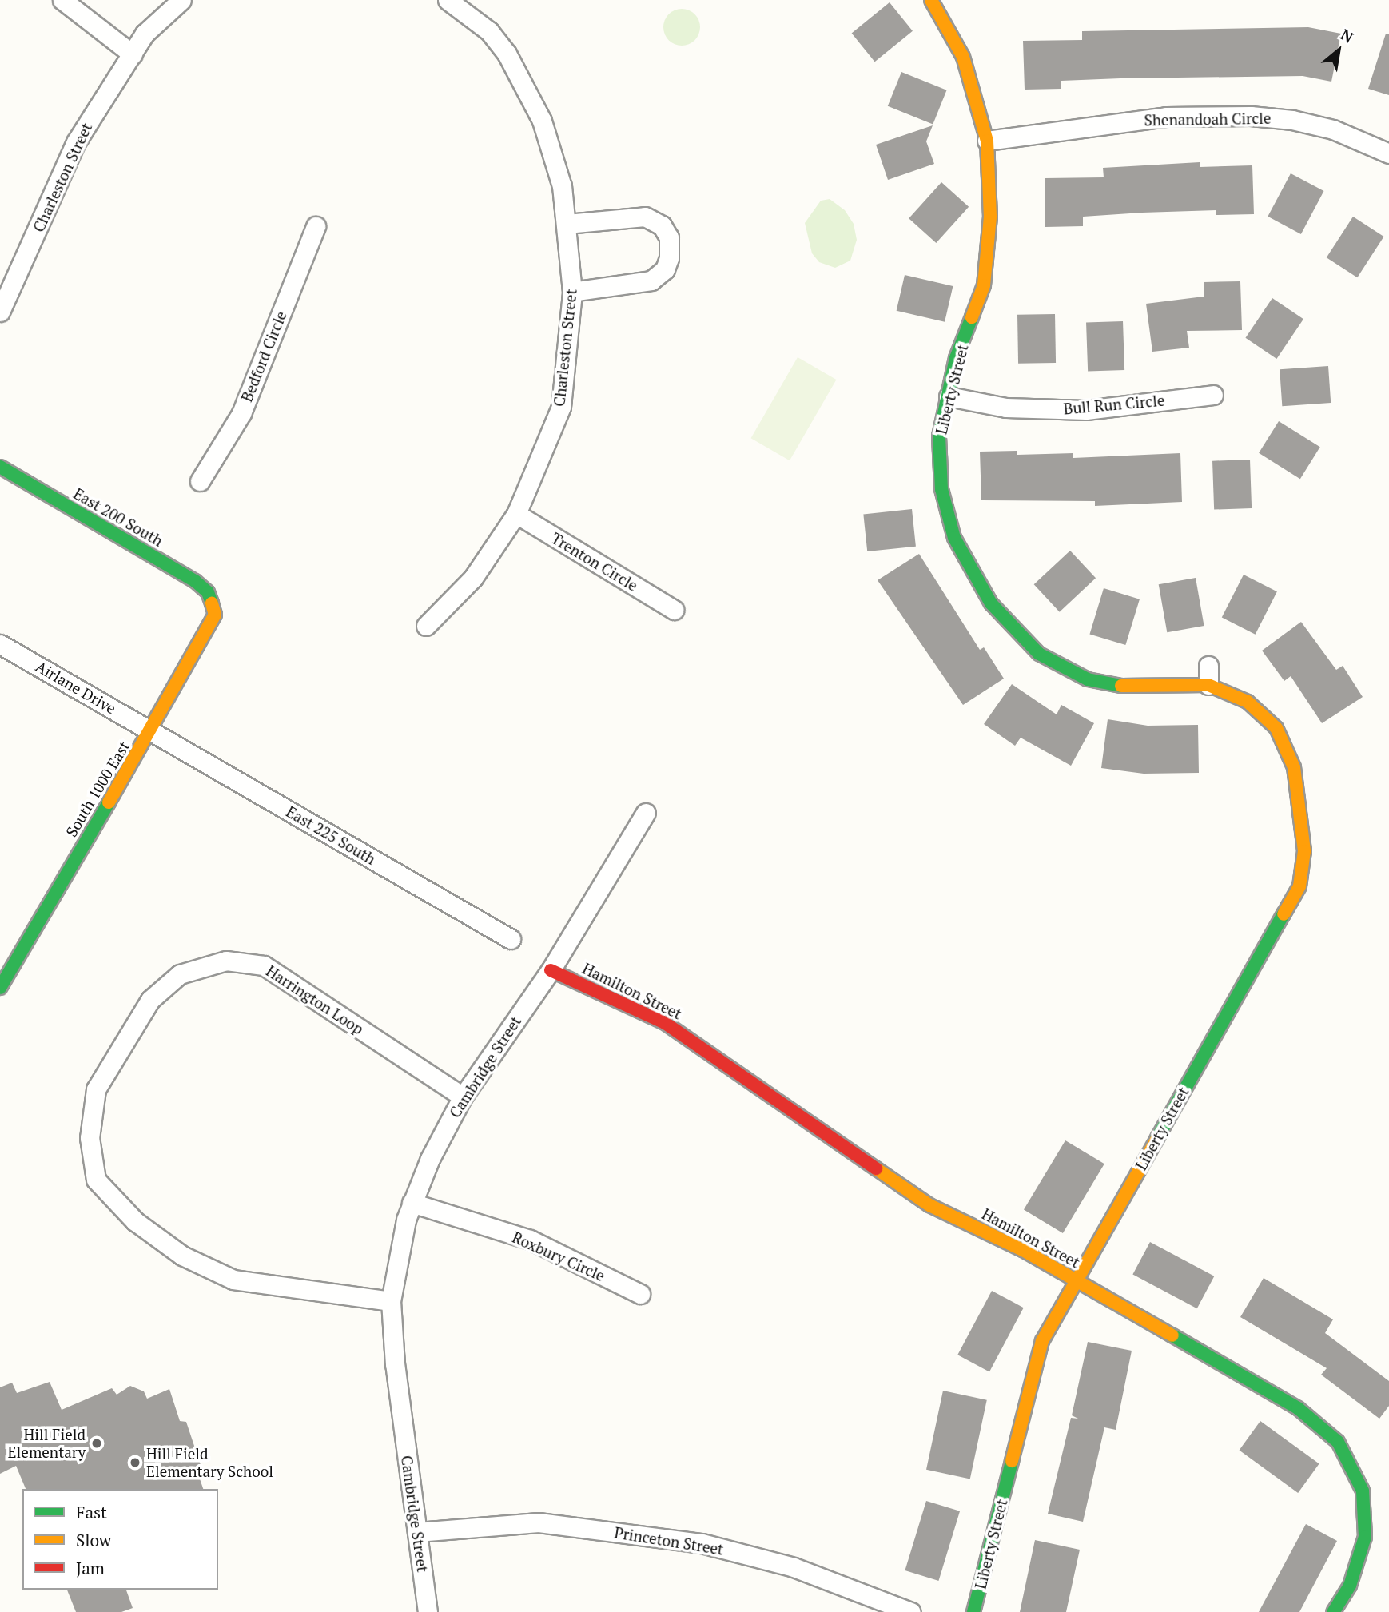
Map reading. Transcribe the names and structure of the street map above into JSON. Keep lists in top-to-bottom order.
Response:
{
  "streets": {
    "street": [
      "Shenandoah Circle",
      "Charleston Street",
      "Bedford Circle",
      "Liberty Street",
      "Bull Run Circle",
      "East 200 South",
      "Trenton Circle",
      "Airlane Drive",
      "South 1000 East",
      "East 225 South",
      "Hamilton Street",
      "Harrington Loop",
      "Cambridge Street",
      "Roxbury Circle",
      "Princeton Street"
    ]
  },
  "crossings": [
    ["Shenandoah Circle", "Liberty Street"],
    ["Charleston Street", "Trenton Circle"],
    ["Liberty Street", "Bull Run Circle"],
    ["Liberty Street", "Hamilton Street"],
    ["East 200 South", "South 1000 East"],
    ["Airlane Drive", "South 1000 East"],
    ["Airlane Drive", "East 225 South"],
    ["South 1000 East", "East 225 South"],
    ["Hamilton Street", "Cambridge Street"],
    ["Harrington Loop", "Cambridge Street"],
    ["Cambridge Street", "Roxbury Circle"],
    ["Cambridge Street", "Princeton Street"]
  ],
  "places": ["Hill Field Elementary", "Hill Field Elementary School"],
  "legend": ["Fast", "Slow", "Jam"],
  "north": "top right"
}
